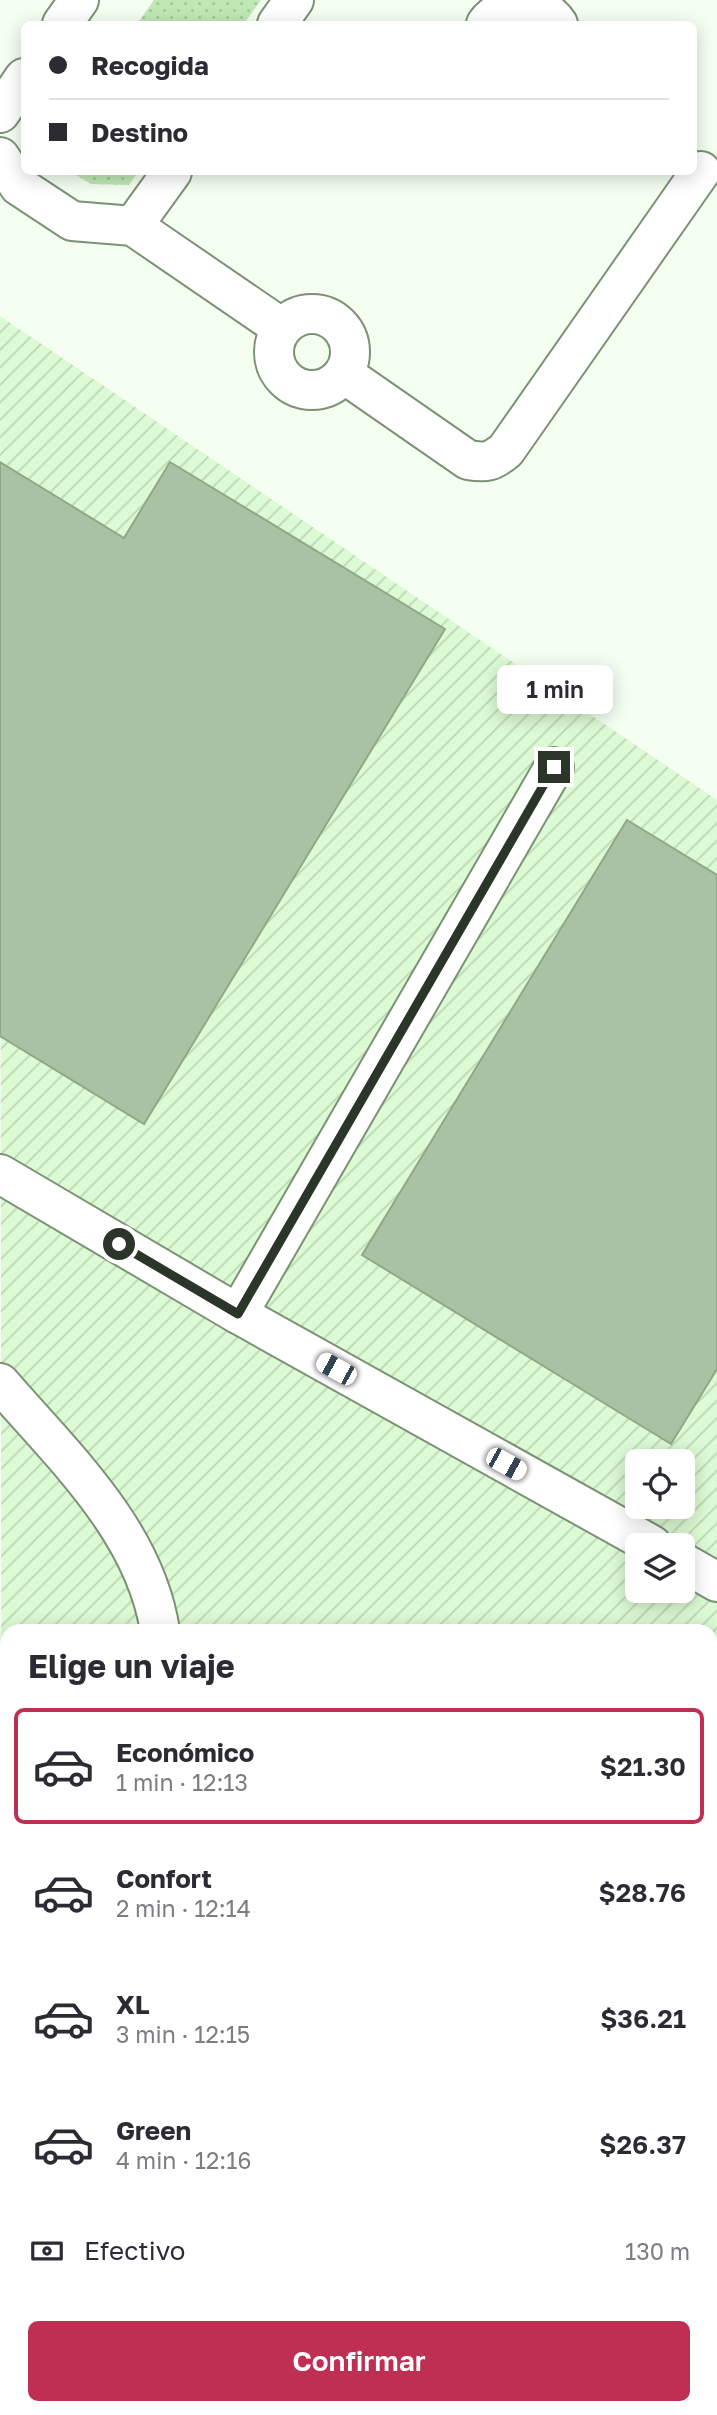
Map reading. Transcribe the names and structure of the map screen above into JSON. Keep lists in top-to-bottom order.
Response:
{
  "page": {
    "banner": ["Recogida", "Destino"],
    "bubble": "1 min",
    "heading": "Elige un viaje",
    "list": [
      {
        "name": "Económico",
        "note": "1 min · 12:13",
        "value": "$21.30"
      },
      {
        "name": "Confort",
        "note": "2 min · 12:14",
        "value": "$28.76"
      },
      {
        "name": "XL",
        "note": "3 min · 12:15",
        "value": "$36.21"
      },
      {
        "name": "Green",
        "note": "4 min · 12:16",
        "value": "$26.37"
      }
    ],
    "pay": ["Efectivo", "130 m"],
    "buttons": "Confirmar"
  }
}
